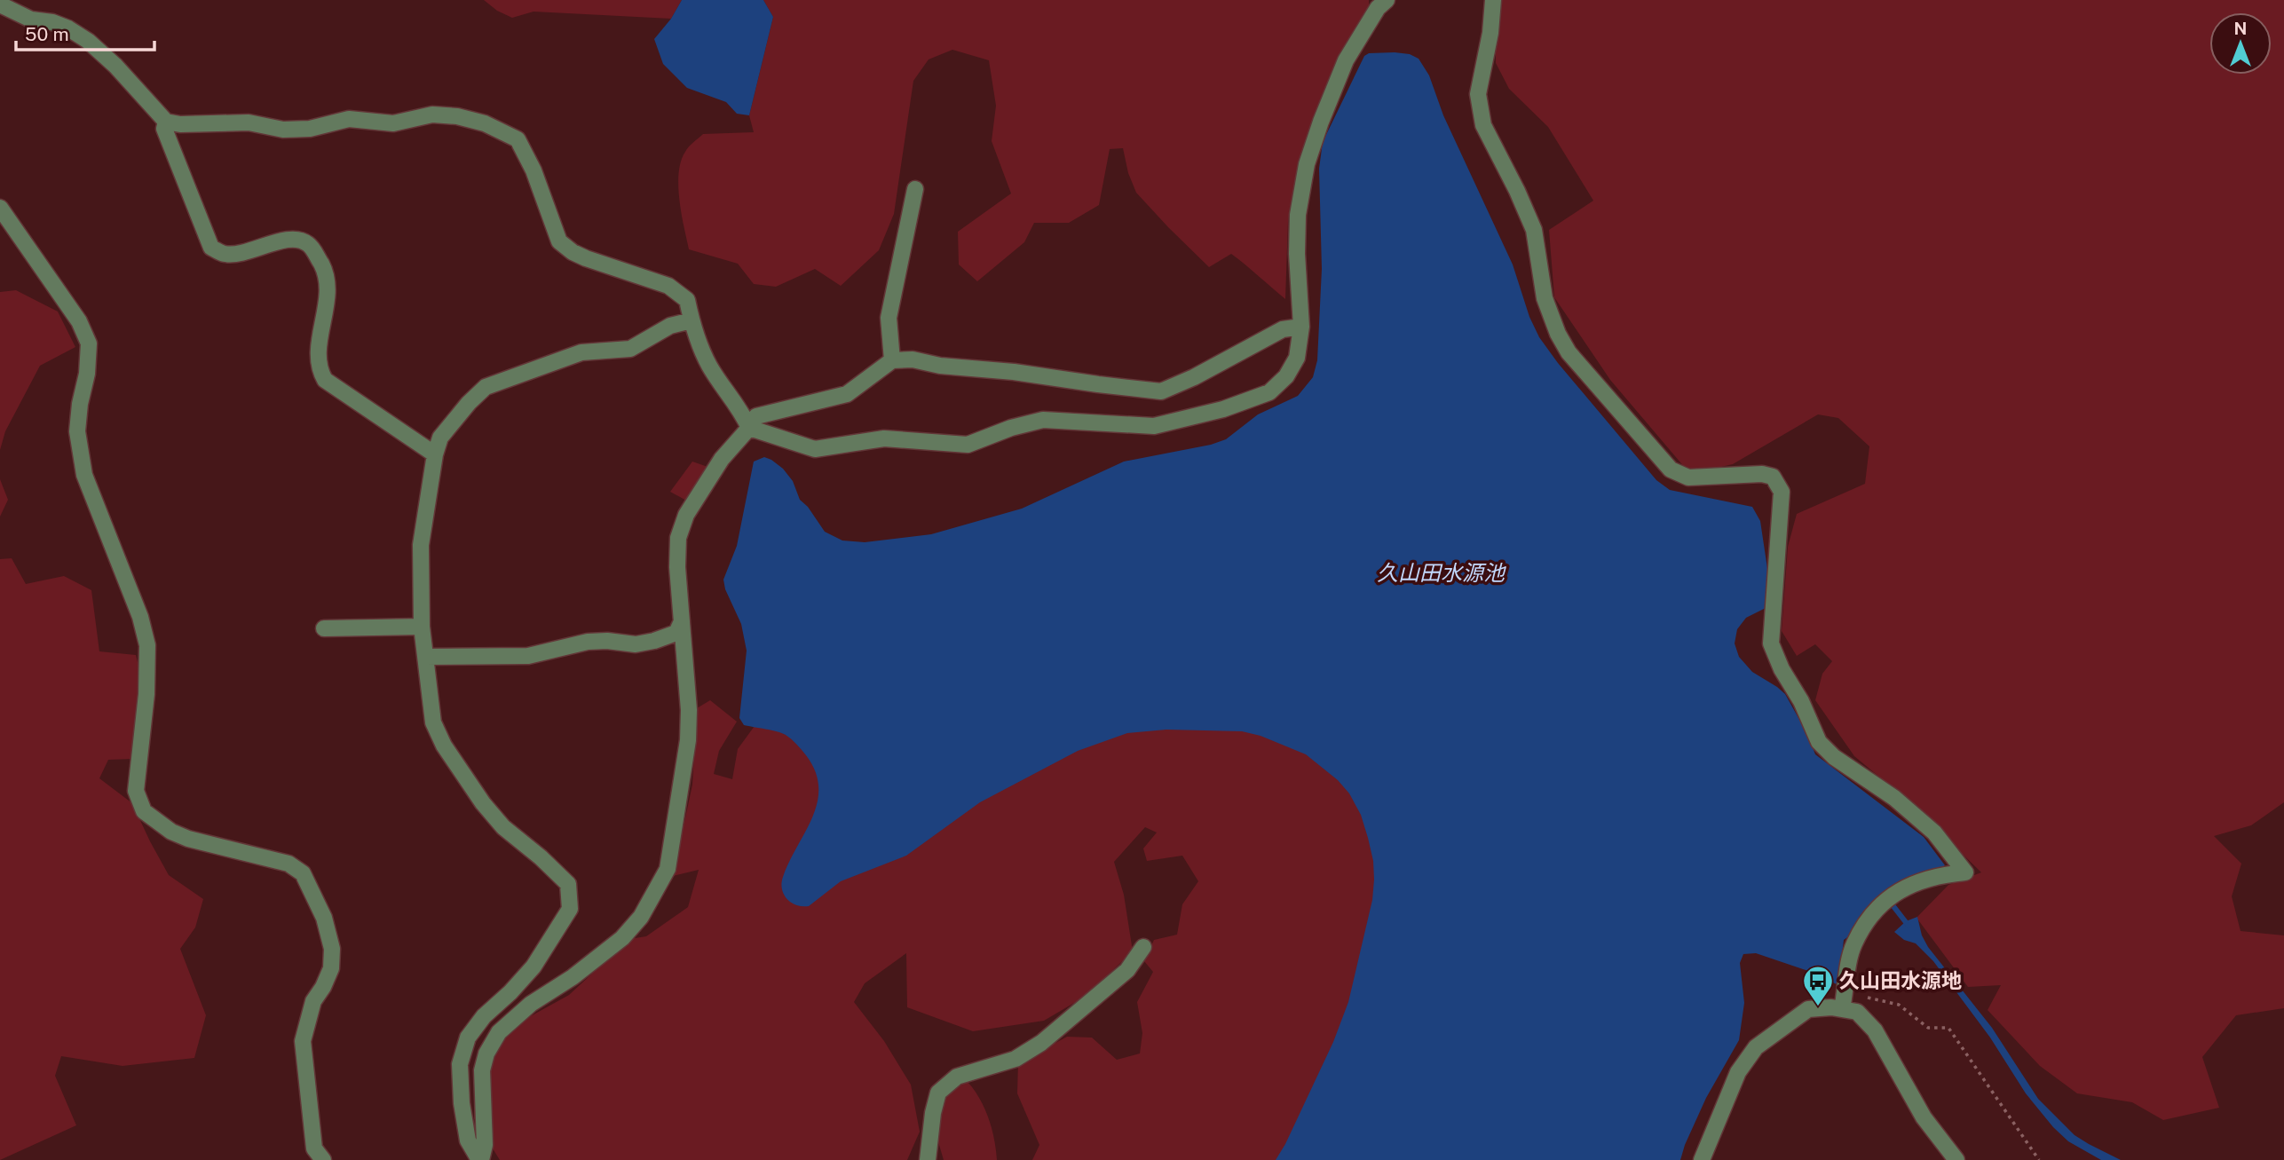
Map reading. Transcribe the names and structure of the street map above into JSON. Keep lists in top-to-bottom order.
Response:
{
  "water": ["久山田水源池"],
  "places": {
    "bus stop": ["久山田水源地"]
  },
  "scale_bar": "50 m",
  "north": "top"
}
